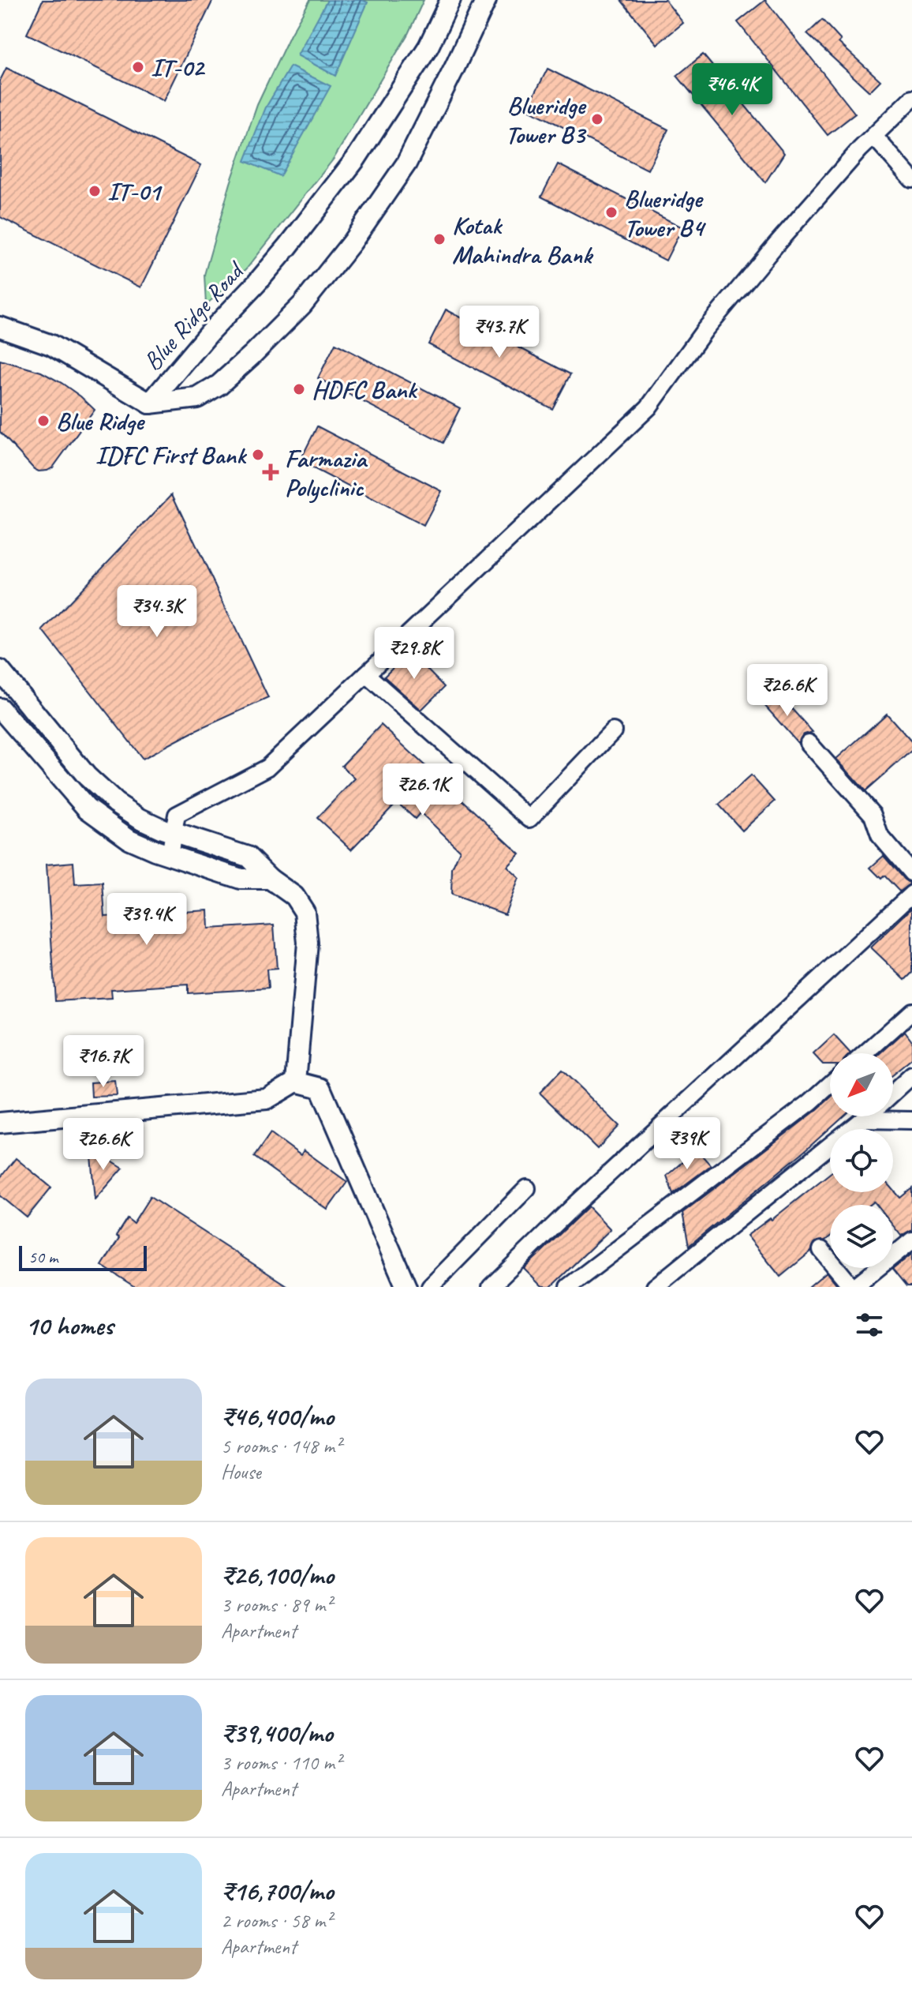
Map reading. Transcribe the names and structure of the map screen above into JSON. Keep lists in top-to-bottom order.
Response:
{
  "streets": {
    "street": ["Blue Ridge Road"]
  },
  "places": {
    "other": [
      "IT-02",
      "Blueridge Tower B3",
      "IT-01",
      "Blueridge Tower B4",
      "Kotak Mahindra Bank",
      "HDFC Bank",
      "Blue Ridge",
      "IDFC First Bank"
    ],
    "health": ["Farmazia Polyclinic"]
  },
  "scale_bar": "50 m",
  "north": "bottom left",
  "page": {
    "price": [
      "₹46.4K",
      "₹43.7K",
      "₹34.3K",
      "₹29.8K",
      "₹26.6K",
      "₹26.1K",
      "₹39.4K",
      "₹16.7K",
      "₹39K",
      "₹26.6K"
    ],
    "scale": "50 m",
    "heading": "10 homes",
    "list": [
      {
        "name": "₹46,400/mo",
        "note": "5 rooms · 148 m² · House"
      },
      {
        "name": "₹26,100/mo",
        "note": "3 rooms · 89 m² · Apartment"
      },
      {
        "name": "₹39,400/mo",
        "note": "3 rooms · 110 m² · Apartment"
      },
      {
        "name": "₹16,700/mo",
        "note": "2 rooms · 58 m² · Apartment"
      }
    ]
  }
}
